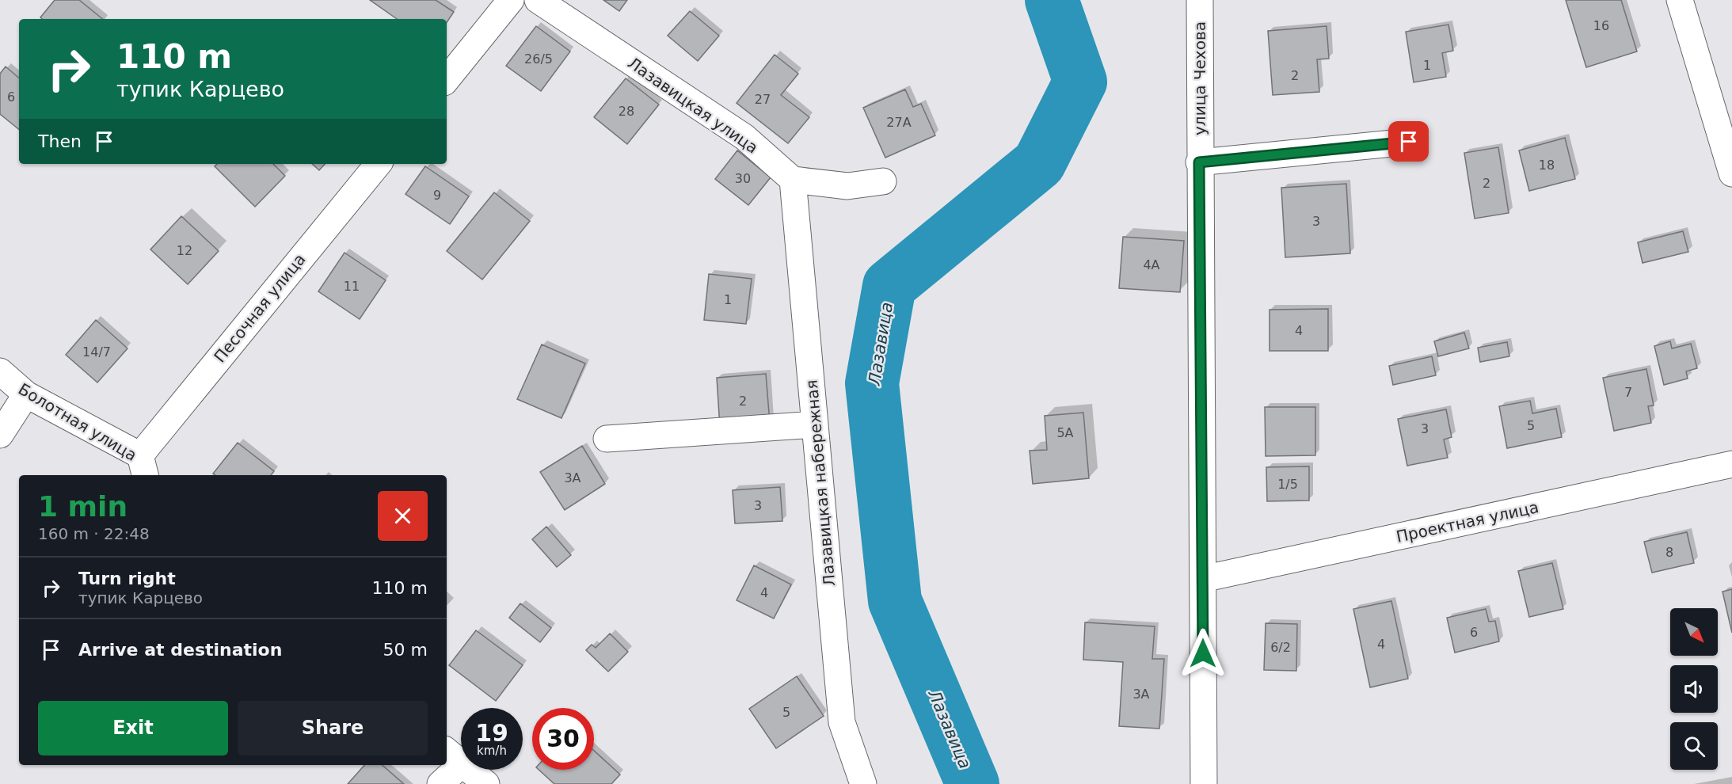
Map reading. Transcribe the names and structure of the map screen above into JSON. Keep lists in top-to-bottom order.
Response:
{
  "streets": {
    "street": [
      "улица Чехова",
      "Лазавицкая улица",
      "Песочная улица",
      "Болотная улица",
      "Лазавицкая набережная",
      "Проектная улица"
    ]
  },
  "crossings": [
    ["улица Чехова", "Проектная улица"],
    ["Лазавицкая улица", "Лазавицкая набережная"],
    ["Песочная улица", "Болотная улица"]
  ],
  "water": ["Лазавица"],
  "house_numbers": [
    "16",
    "26/5",
    "1",
    "2",
    "6",
    "27",
    "28",
    "27А",
    "18",
    "30",
    "2",
    "9",
    "3",
    "12",
    "4А",
    "11",
    "1",
    "4",
    "14/7",
    "7",
    "2",
    "5",
    "3",
    "5А",
    "3А",
    "1/5",
    "3",
    "8",
    "4",
    "6",
    "4",
    "6/2",
    "3А",
    "5"
  ],
  "north": "bottom right",
  "page": {
    "turn": ["110 m", "тупик Карцево"],
    "then": "Then",
    "heading": ["1 min", "160 m · 22:48"],
    "list": [
      {
        "name": "Turn right",
        "note": "тупик Карцево",
        "value": "110 m"
      },
      {
        "name": "Arrive at destination",
        "value": "50 m"
      }
    ],
    "buttons": ["Exit", "Share"],
    "speed": "19 km/h",
    "limit": "30"
  }
}
